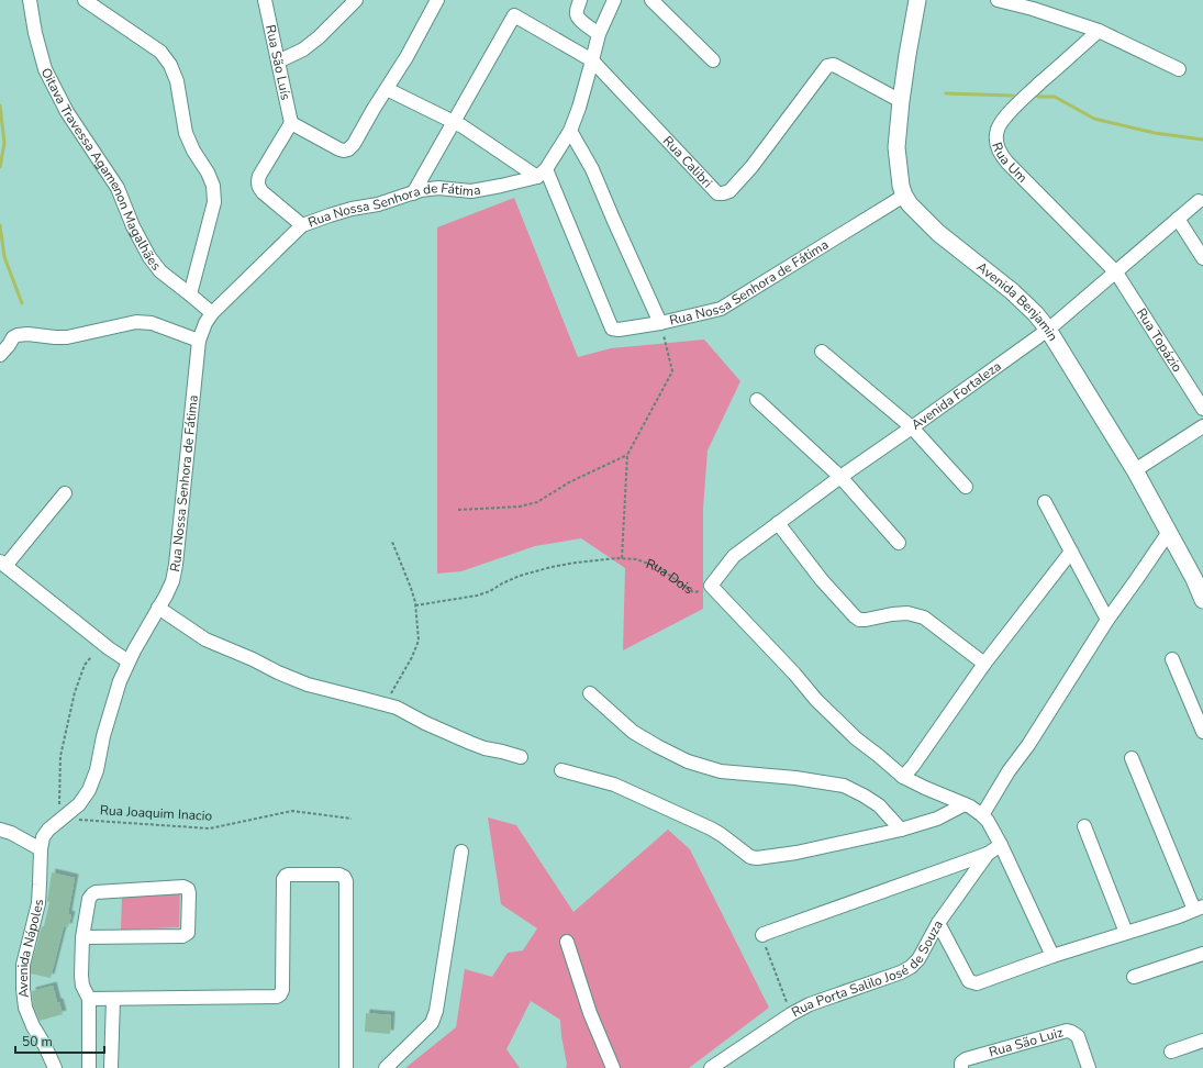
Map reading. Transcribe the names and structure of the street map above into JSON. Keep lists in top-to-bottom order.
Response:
{
  "streets": {
    "street": [
      "Rua São Luís",
      "Rua Calibri",
      "Rua Um",
      "Oitava Travessa Agamenon Magalhães",
      "Rua Nossa Senhora de Fátima",
      "Avenida Benjamin",
      "Rua Topázio",
      "Avenida Fortaleza",
      "Rua Dois",
      "Avenida Nápoles",
      "Rua Porta Salilo José de Souza",
      "Rua São Luiz"
    ],
    "path": ["Rua Joaquim Inacio"]
  },
  "crossings": [
    ["Rua Calibri", "Avenida Benjamin"],
    ["Rua Um", "Rua Topázio"],
    ["Rua Um", "Avenida Fortaleza"],
    ["Oitava Travessa Agamenon Magalhães", "Rua Nossa Senhora de Fátima"],
    ["Rua Nossa Senhora de Fátima", "Avenida Benjamin"],
    ["Rua Nossa Senhora de Fátima", "Rua Joaquim Inacio"],
    ["Rua Nossa Senhora de Fátima", "Avenida Nápoles"],
    ["Avenida Benjamin", "Avenida Fortaleza"],
    ["Rua Topázio", "Avenida Fortaleza"],
    ["Avenida Fortaleza", "Rua Dois"]
  ],
  "scale_bar": "50 m"
}
